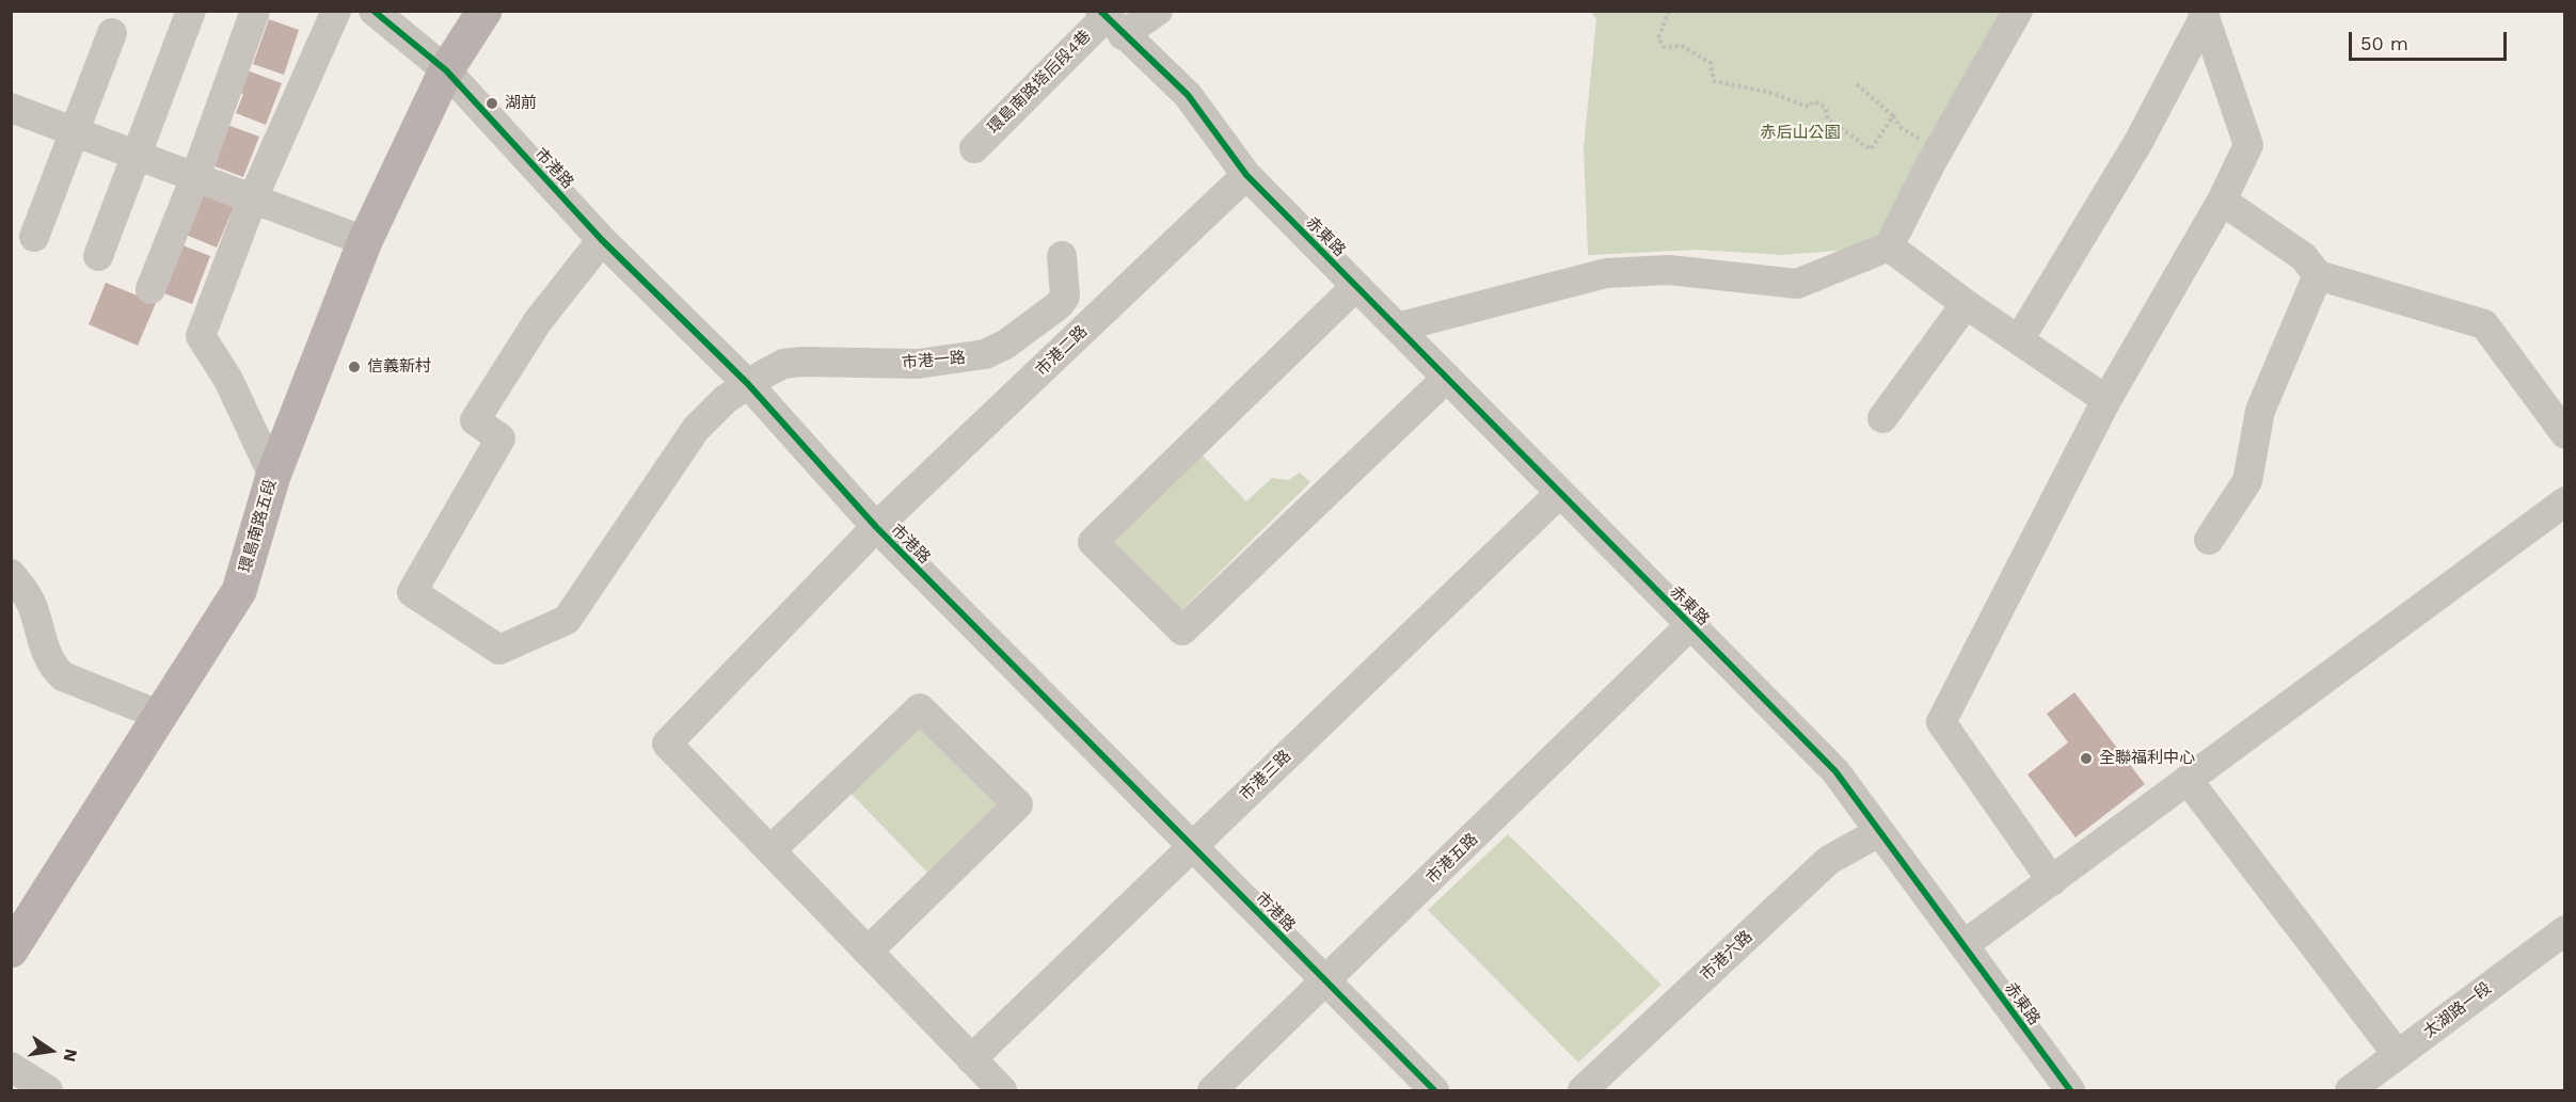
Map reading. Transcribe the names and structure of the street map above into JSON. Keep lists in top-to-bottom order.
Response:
{
  "streets": {
    "main road": ["環島南路五段"],
    "street": [
      "環島南路塔后段4巷",
      "市港路",
      "赤東路",
      "市港二路",
      "市港一路",
      "市港三路",
      "市港五路",
      "市港六路",
      "太湖路一段"
    ]
  },
  "crossings": [
    ["環島南路塔后段4巷", "赤東路"],
    ["市港路", "市港二路"],
    ["市港路", "市港一路"],
    ["市港路", "環島南路五段"],
    ["市港路", "市港三路"],
    ["市港路", "市港五路"],
    ["赤東路", "市港二路"],
    ["赤東路", "市港三路"],
    ["赤東路", "市港五路"],
    ["赤東路", "市港六路"]
  ],
  "parks": ["赤后山公園"],
  "places": ["湖前", "信義新村", "全聯福利中心"],
  "scale_bar": "50 m",
  "north": "right"
}
